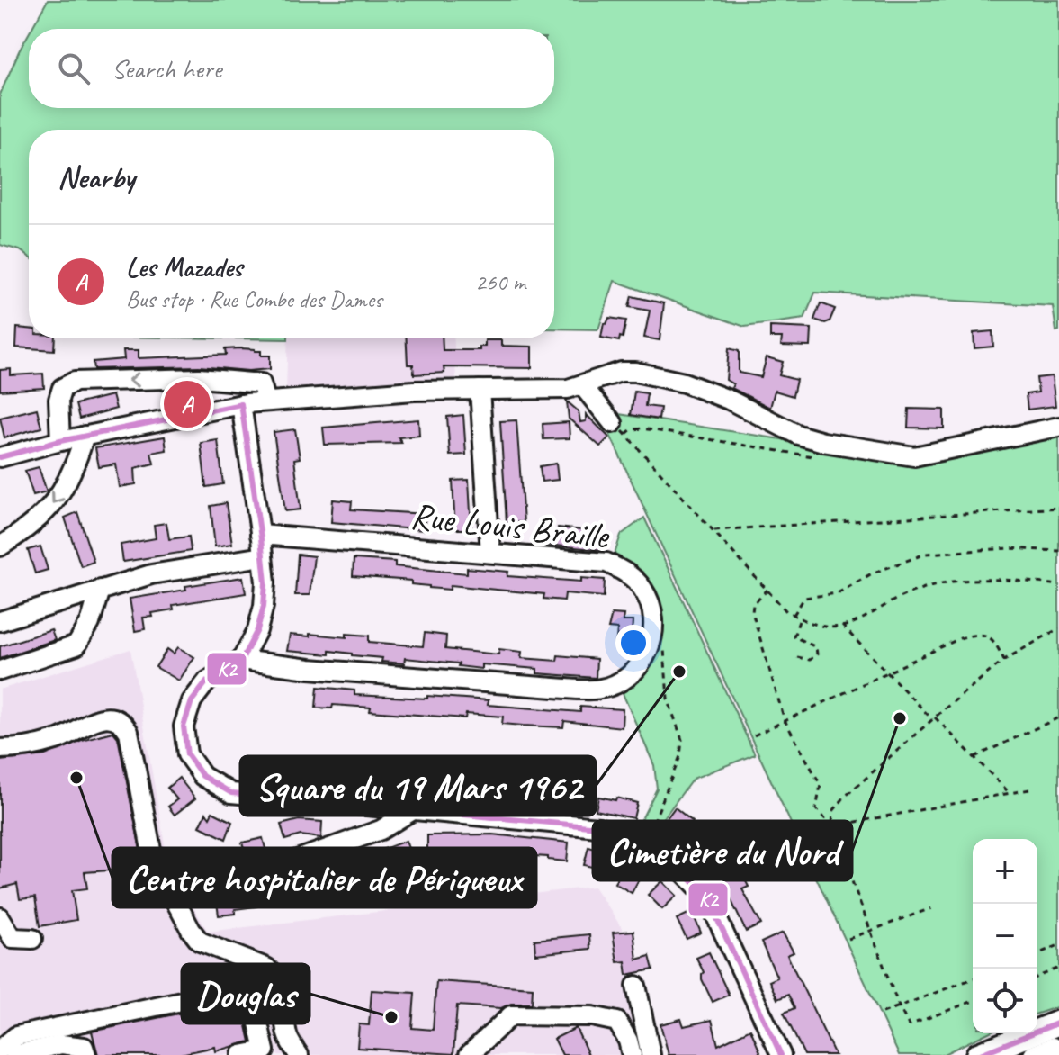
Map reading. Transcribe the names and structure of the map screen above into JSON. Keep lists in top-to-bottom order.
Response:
{
  "streets": {
    "street": ["Rue Louis Braille"]
  },
  "places": [
    "Square du 19 Mars 1962",
    "Cimetière du Nord",
    "Centre hospitalier de Périgueux",
    "Douglas"
  ],
  "lines": ["transit line K2"],
  "page": {
    "search": "Search here",
    "heading": "Nearby",
    "list": [
      {
        "mark": "A",
        "name": "Les Mazades",
        "note": "Bus stop · Rue Combe des Dames",
        "value": "260 m"
      }
    ],
    "pins": "A",
    "map_buttons": ["+", "−"]
  }
}
